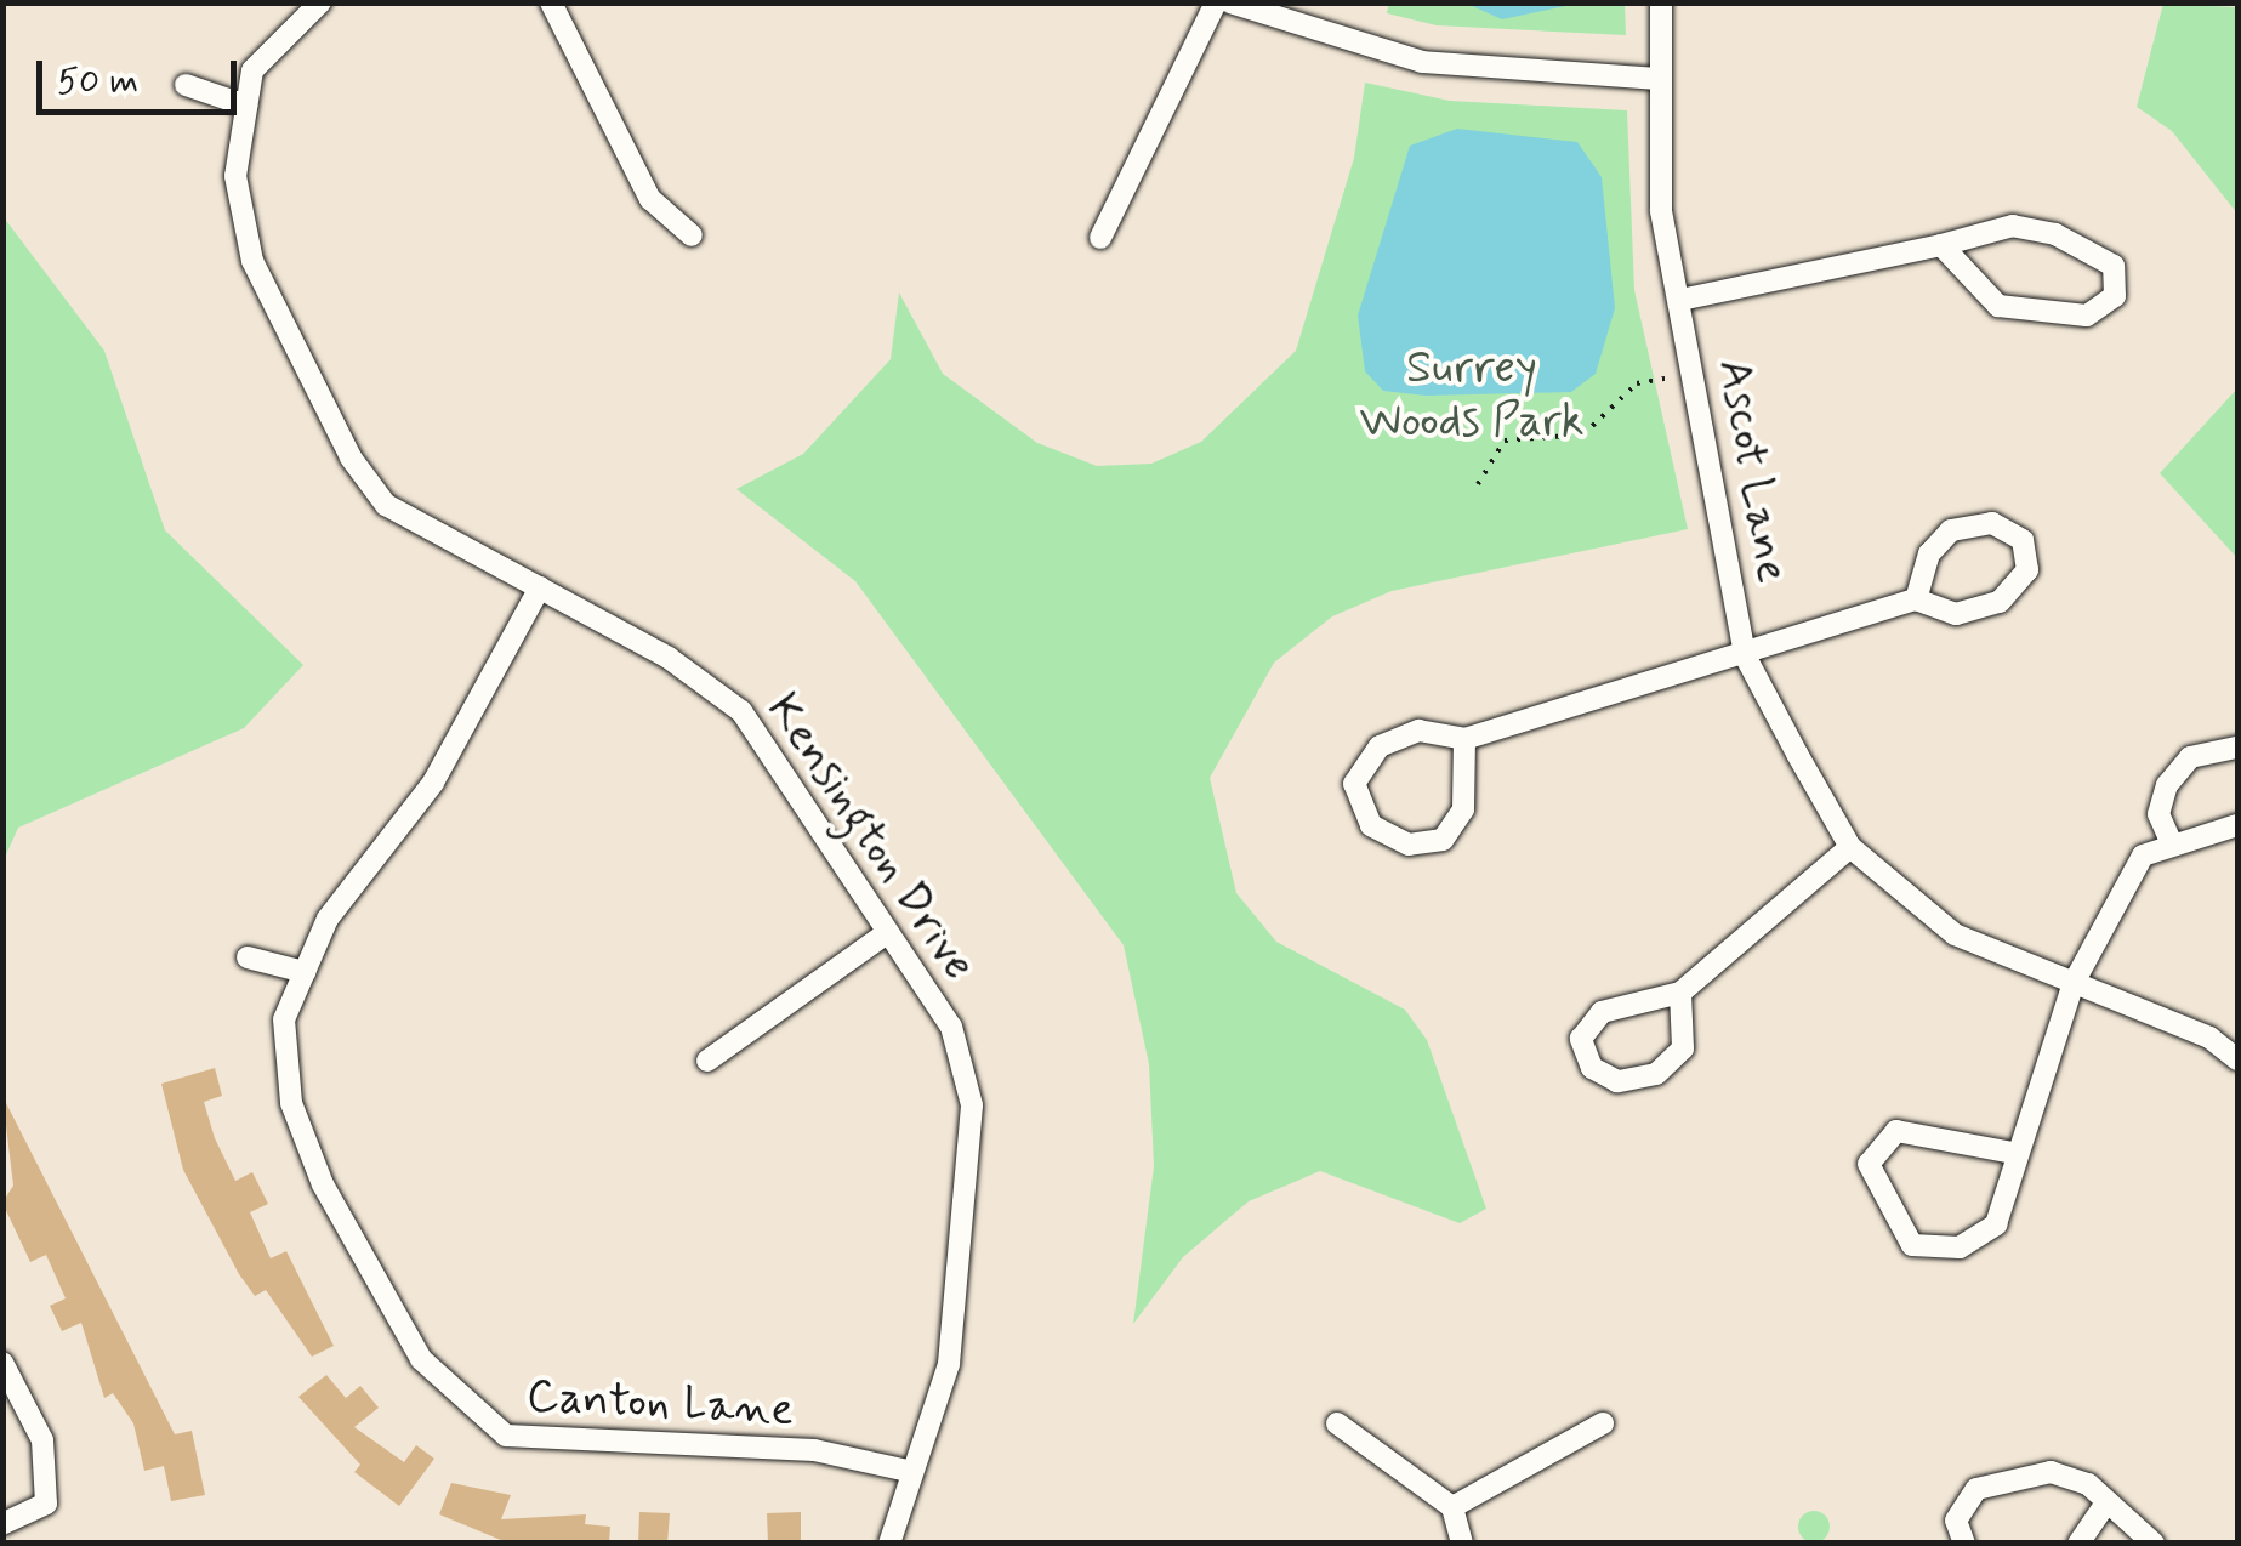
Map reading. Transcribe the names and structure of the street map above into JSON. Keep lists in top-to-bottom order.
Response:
{
  "streets": {
    "street": ["Ascot Lane", "Kensington Drive", "Canton Lane"]
  },
  "crossings": [
    ["Kensington Drive", "Canton Lane"]
  ],
  "parks": ["Surrey Woods Park"],
  "scale_bar": "50 m"
}
